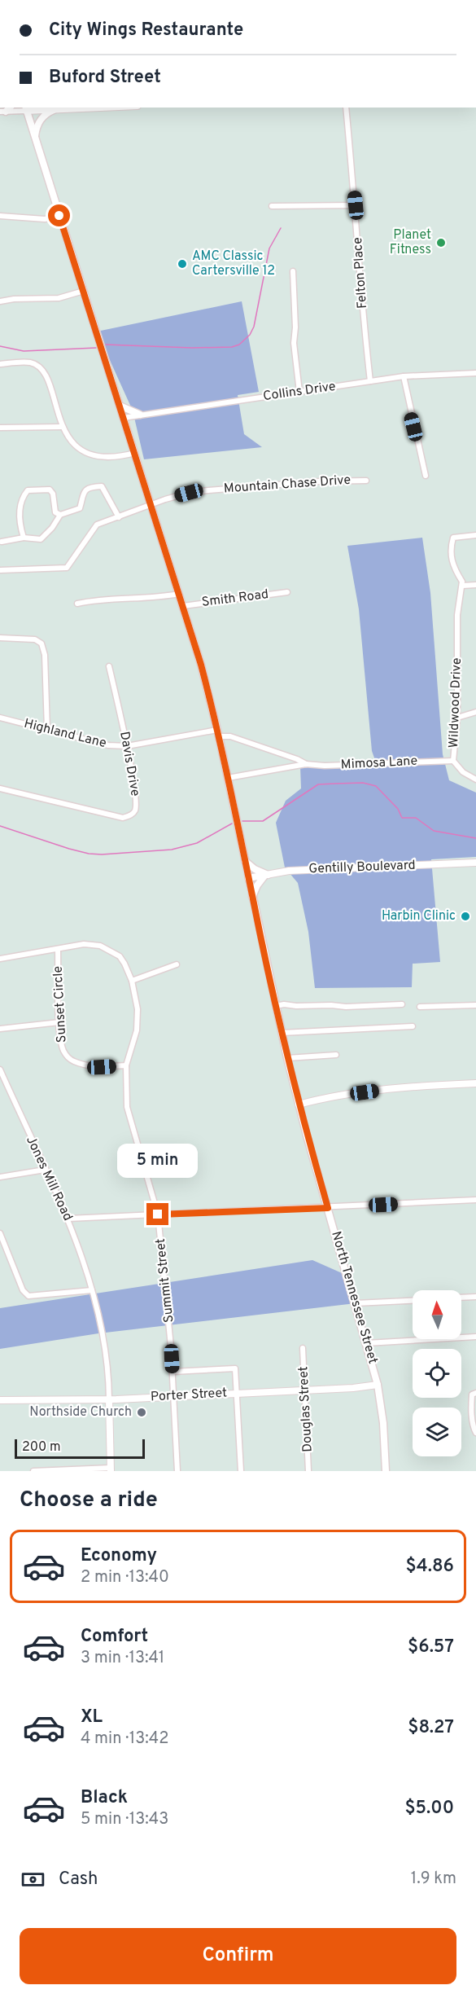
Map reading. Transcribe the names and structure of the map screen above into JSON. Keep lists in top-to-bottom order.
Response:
{
  "streets": {
    "main road": ["North Tennessee Street"],
    "street": [
      "Felton Place",
      "Collins Drive",
      "Mountain Chase Drive",
      "Smith Road",
      "Wildwood Drive",
      "Highland Lane",
      "Mimosa Lane",
      "Davis Drive",
      "Gentilly Boulevard",
      "Sunset Circle",
      "Jones Mill Road",
      "Summit Street",
      "Porter Street",
      "Douglas Street"
    ]
  },
  "crossings": [
    ["Felton Place", "Collins Drive"],
    ["Collins Drive", "North Tennessee Street"],
    ["Mountain Chase Drive", "North Tennessee Street"],
    ["Smith Road", "North Tennessee Street"],
    ["Wildwood Drive", "Mimosa Lane"],
    ["Highland Lane", "Mimosa Lane"],
    ["Highland Lane", "Davis Drive"],
    ["Highland Lane", "North Tennessee Street"],
    ["Mimosa Lane", "North Tennessee Street"],
    ["Gentilly Boulevard", "North Tennessee Street"],
    ["Sunset Circle", "Summit Street"],
    ["Jones Mill Road", "Porter Street"],
    ["Summit Street", "Porter Street"],
    ["North Tennessee Street", "Porter Street"],
    ["Porter Street", "Douglas Street"]
  ],
  "places": [
    "Planet Fitness",
    "AMC Classic Cartersville 12",
    "Harbin Clinic",
    "Northside Church"
  ],
  "scale_bar": "200 m",
  "north": "top",
  "page": {
    "banner": ["City Wings Restaurante", "Buford Street"],
    "bubble": "5 min",
    "scale": "200 m",
    "heading": "Choose a ride",
    "list": [
      {
        "name": "Economy",
        "note": "2 min · 13:40",
        "value": "$4.86"
      },
      {
        "name": "Comfort",
        "note": "3 min · 13:41",
        "value": "$6.57"
      },
      {
        "name": "XL",
        "note": "4 min · 13:42",
        "value": "$8.27"
      },
      {
        "name": "Black",
        "note": "5 min · 13:43",
        "value": "$5.00"
      }
    ],
    "pay": ["Cash", "1.9 km"],
    "buttons": "Confirm"
  }
}
